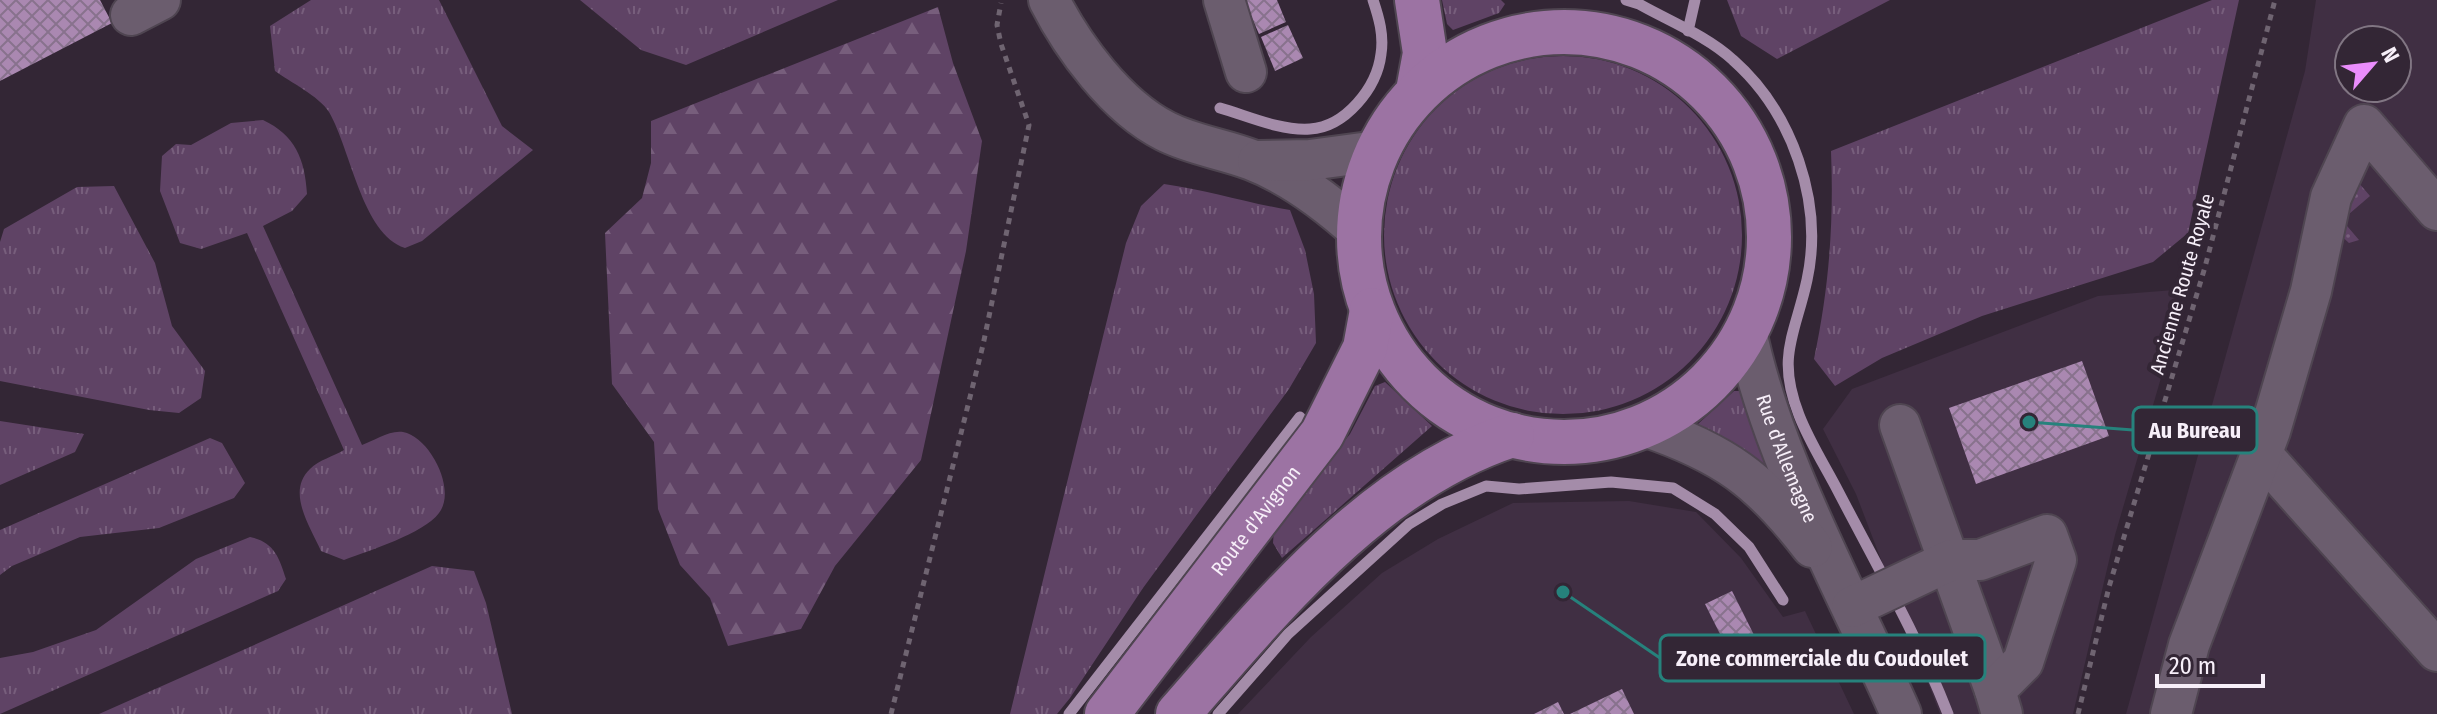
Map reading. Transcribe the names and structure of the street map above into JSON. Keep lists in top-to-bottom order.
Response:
{
  "streets": {
    "main road": ["Route d'Avignon"],
    "street": ["Rue d'Allemagne"],
    "path": ["Ancienne Route Royale"]
  },
  "places": ["Au Bureau", "Zone commerciale du Coudoulet"],
  "scale_bar": "20 m",
  "north": "top right"
}
